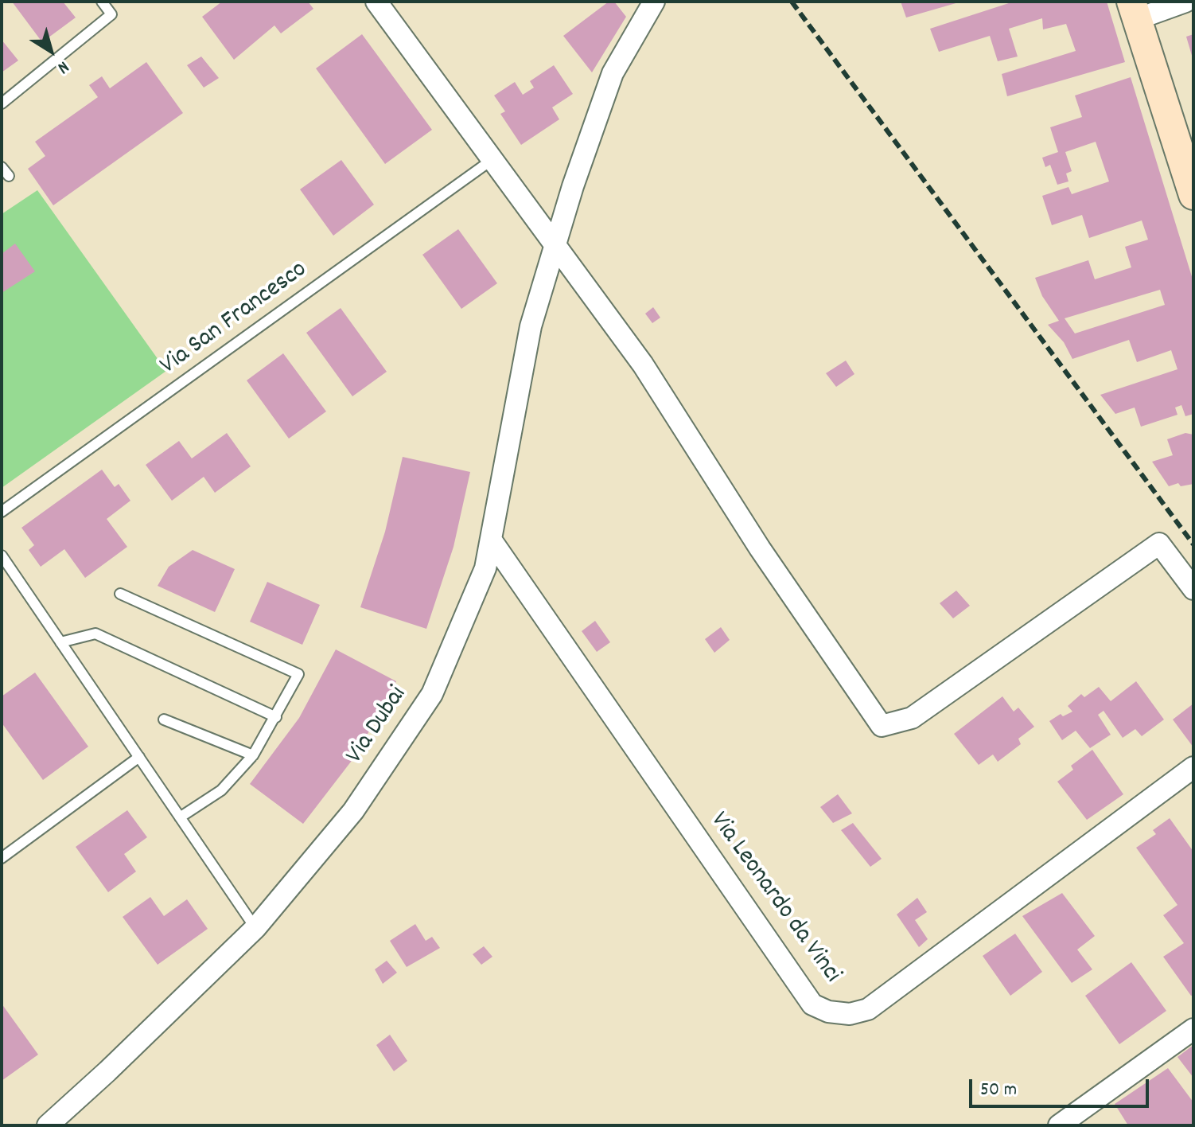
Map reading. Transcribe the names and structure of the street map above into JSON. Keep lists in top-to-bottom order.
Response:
{
  "streets": {
    "street": ["Via Dubai", "Via Leonardo da Vinci"],
    "lane": ["Via San Francesco"]
  },
  "crossings": [
    ["Via Dubai", "Via Leonardo da Vinci"]
  ],
  "scale_bar": "50 m",
  "north": "bottom right"
}
